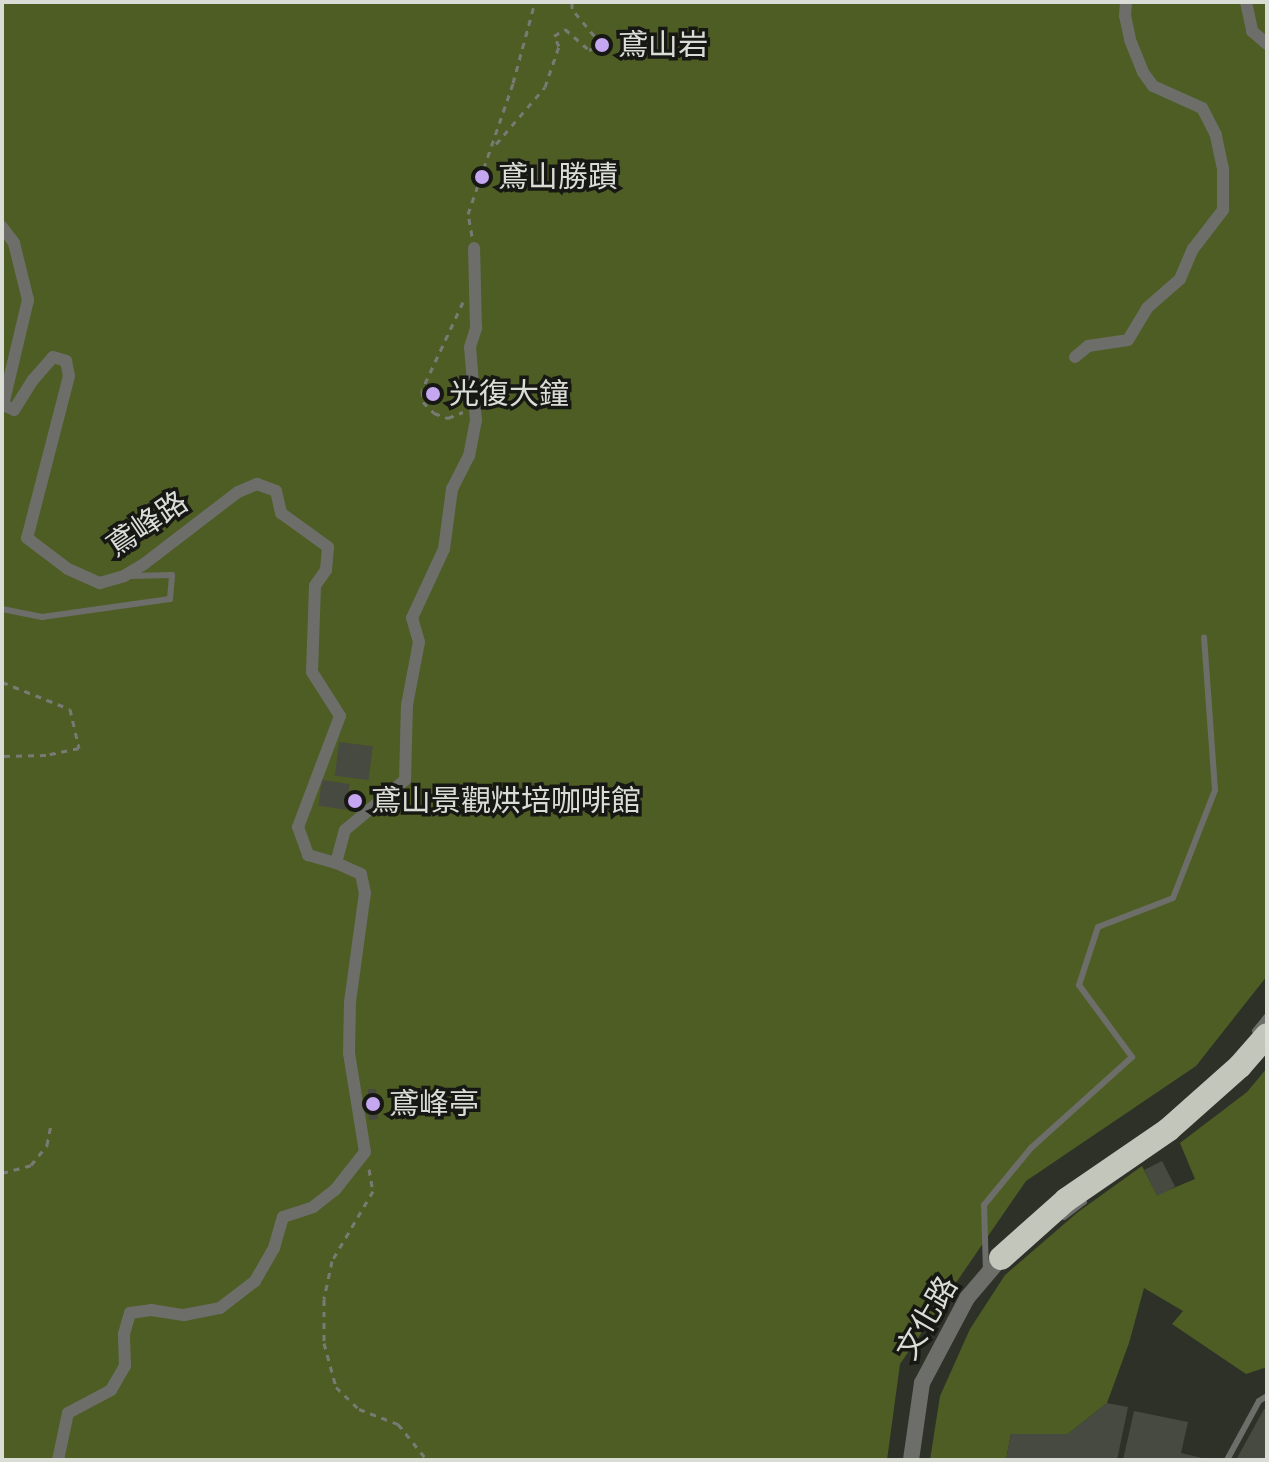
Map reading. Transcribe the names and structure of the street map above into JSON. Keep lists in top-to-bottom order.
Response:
{
  "streets": {
    "street": ["鳶峰路", "文化路"]
  },
  "places": [
    "鳶山岩",
    "鳶山勝蹟",
    "光復大鐘",
    "鳶山景觀烘培咖啡館",
    "鳶峰亭"
  ]
}
